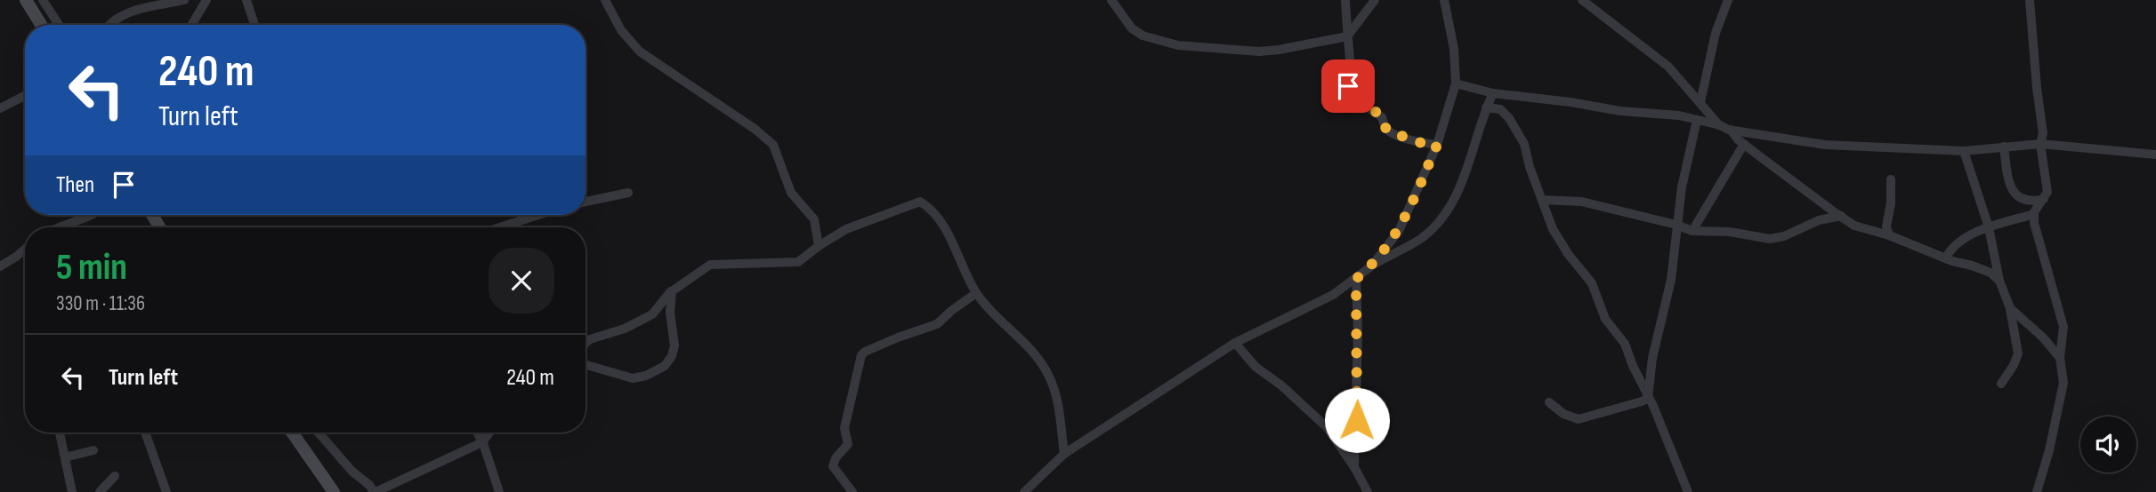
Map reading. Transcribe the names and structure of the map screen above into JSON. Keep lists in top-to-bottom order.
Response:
{
  "page": {
    "turn": ["240 m", "Turn left"],
    "then": "Then",
    "heading": ["5 min", "330 m · 11:36"],
    "list": [
      {
        "name": "Turn left",
        "value": "240 m"
      }
    ]
  }
}
